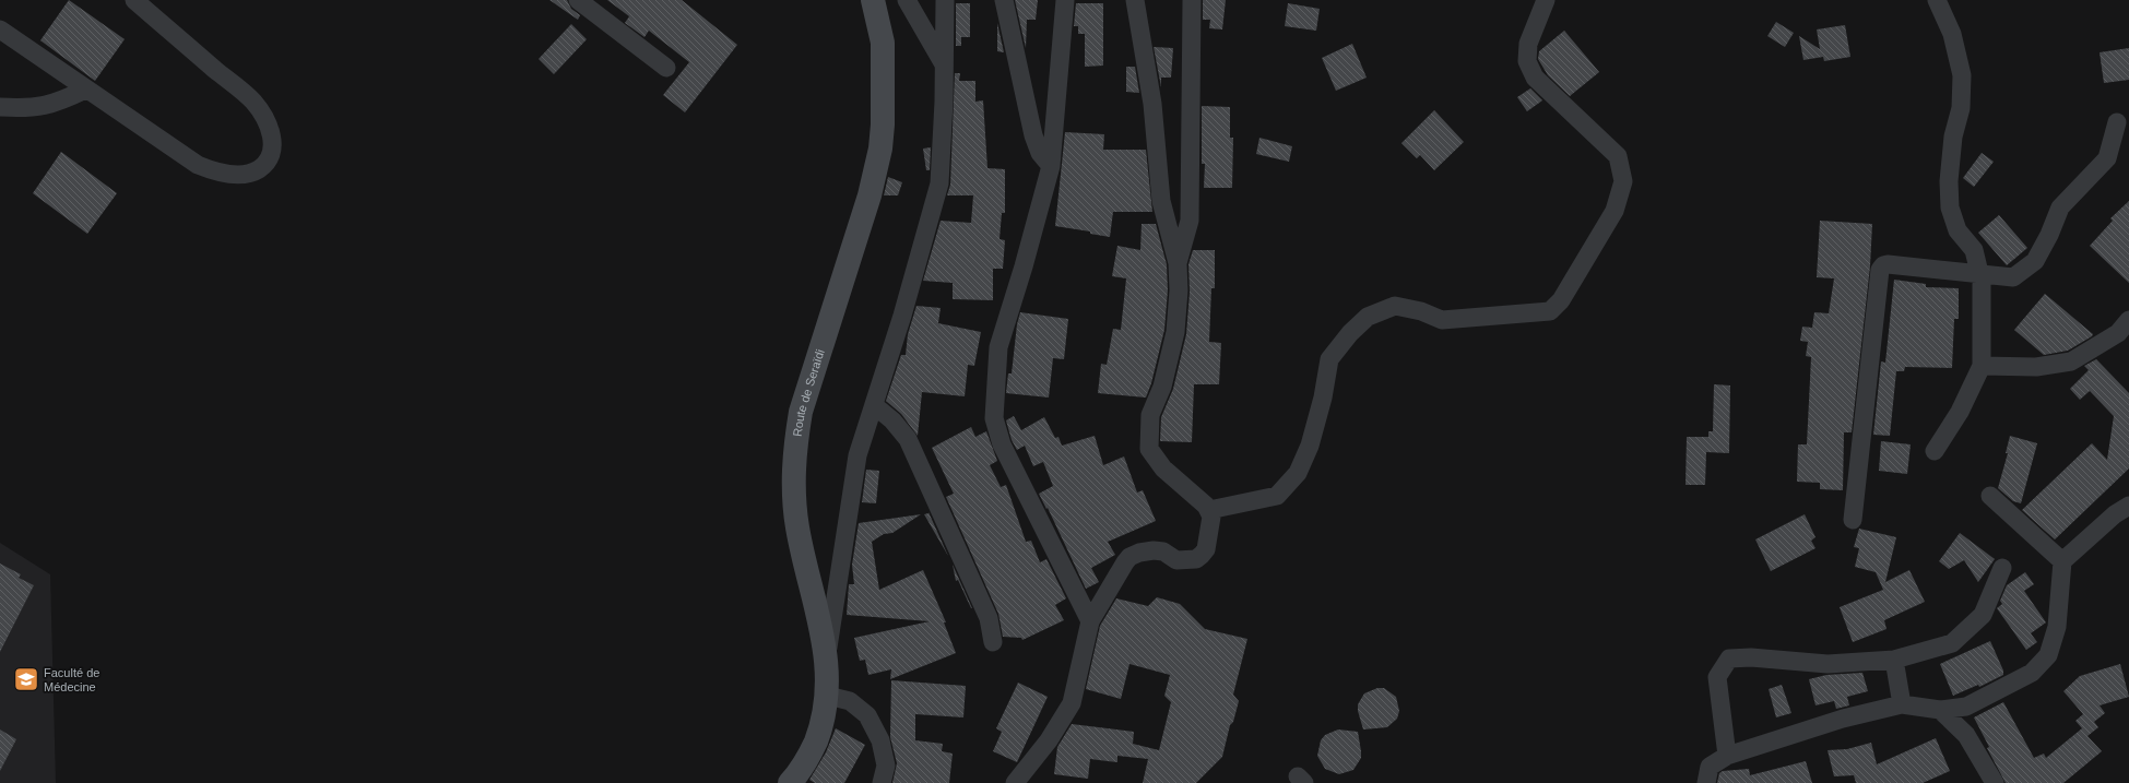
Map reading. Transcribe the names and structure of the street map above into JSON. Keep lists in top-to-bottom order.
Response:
{
  "streets": {
    "street": ["Route de Seraïdi"]
  },
  "places": {
    "school or university": ["Faculté de Médecine"]
  }
}
